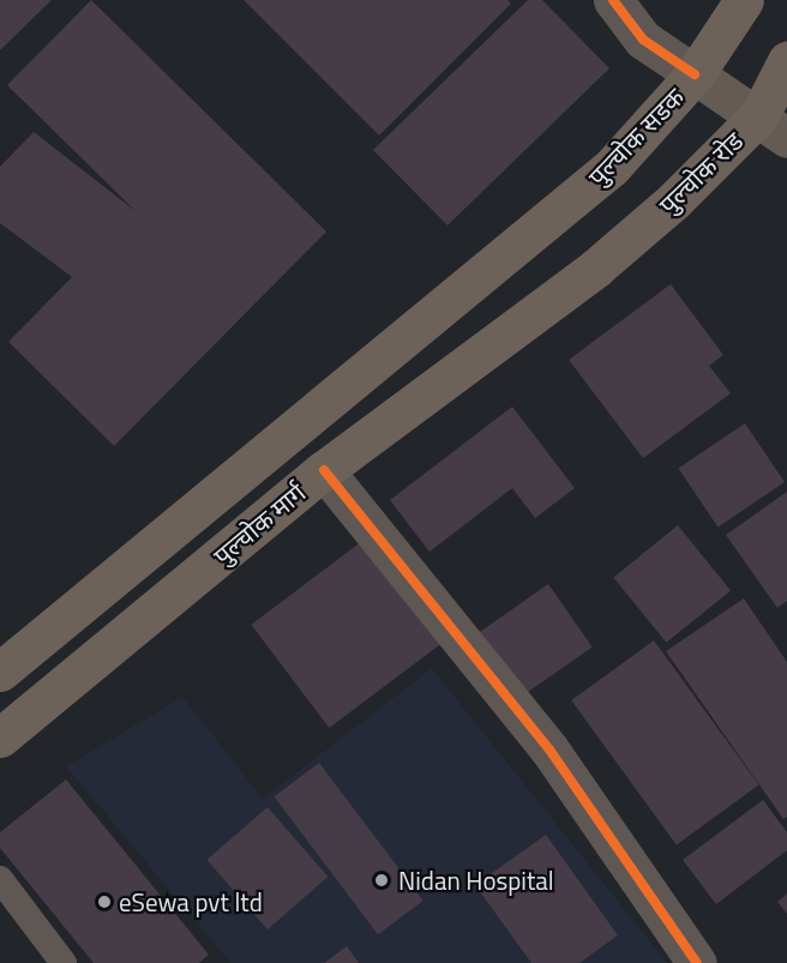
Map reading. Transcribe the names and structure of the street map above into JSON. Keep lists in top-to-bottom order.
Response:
{
  "streets": {
    "main road": ["पुल्चोक सडक", "पुल्चोक रोड", "पुल्चोक मार्ग"]
  },
  "crossings": [
    ["पुल्चोक सडक", "पुल्चोक मार्ग"],
    ["पुल्चोक रोड", "पुल्चोक मार्ग"]
  ],
  "places": ["Nidan Hospital", "eSewa pvt ltd"]
}
